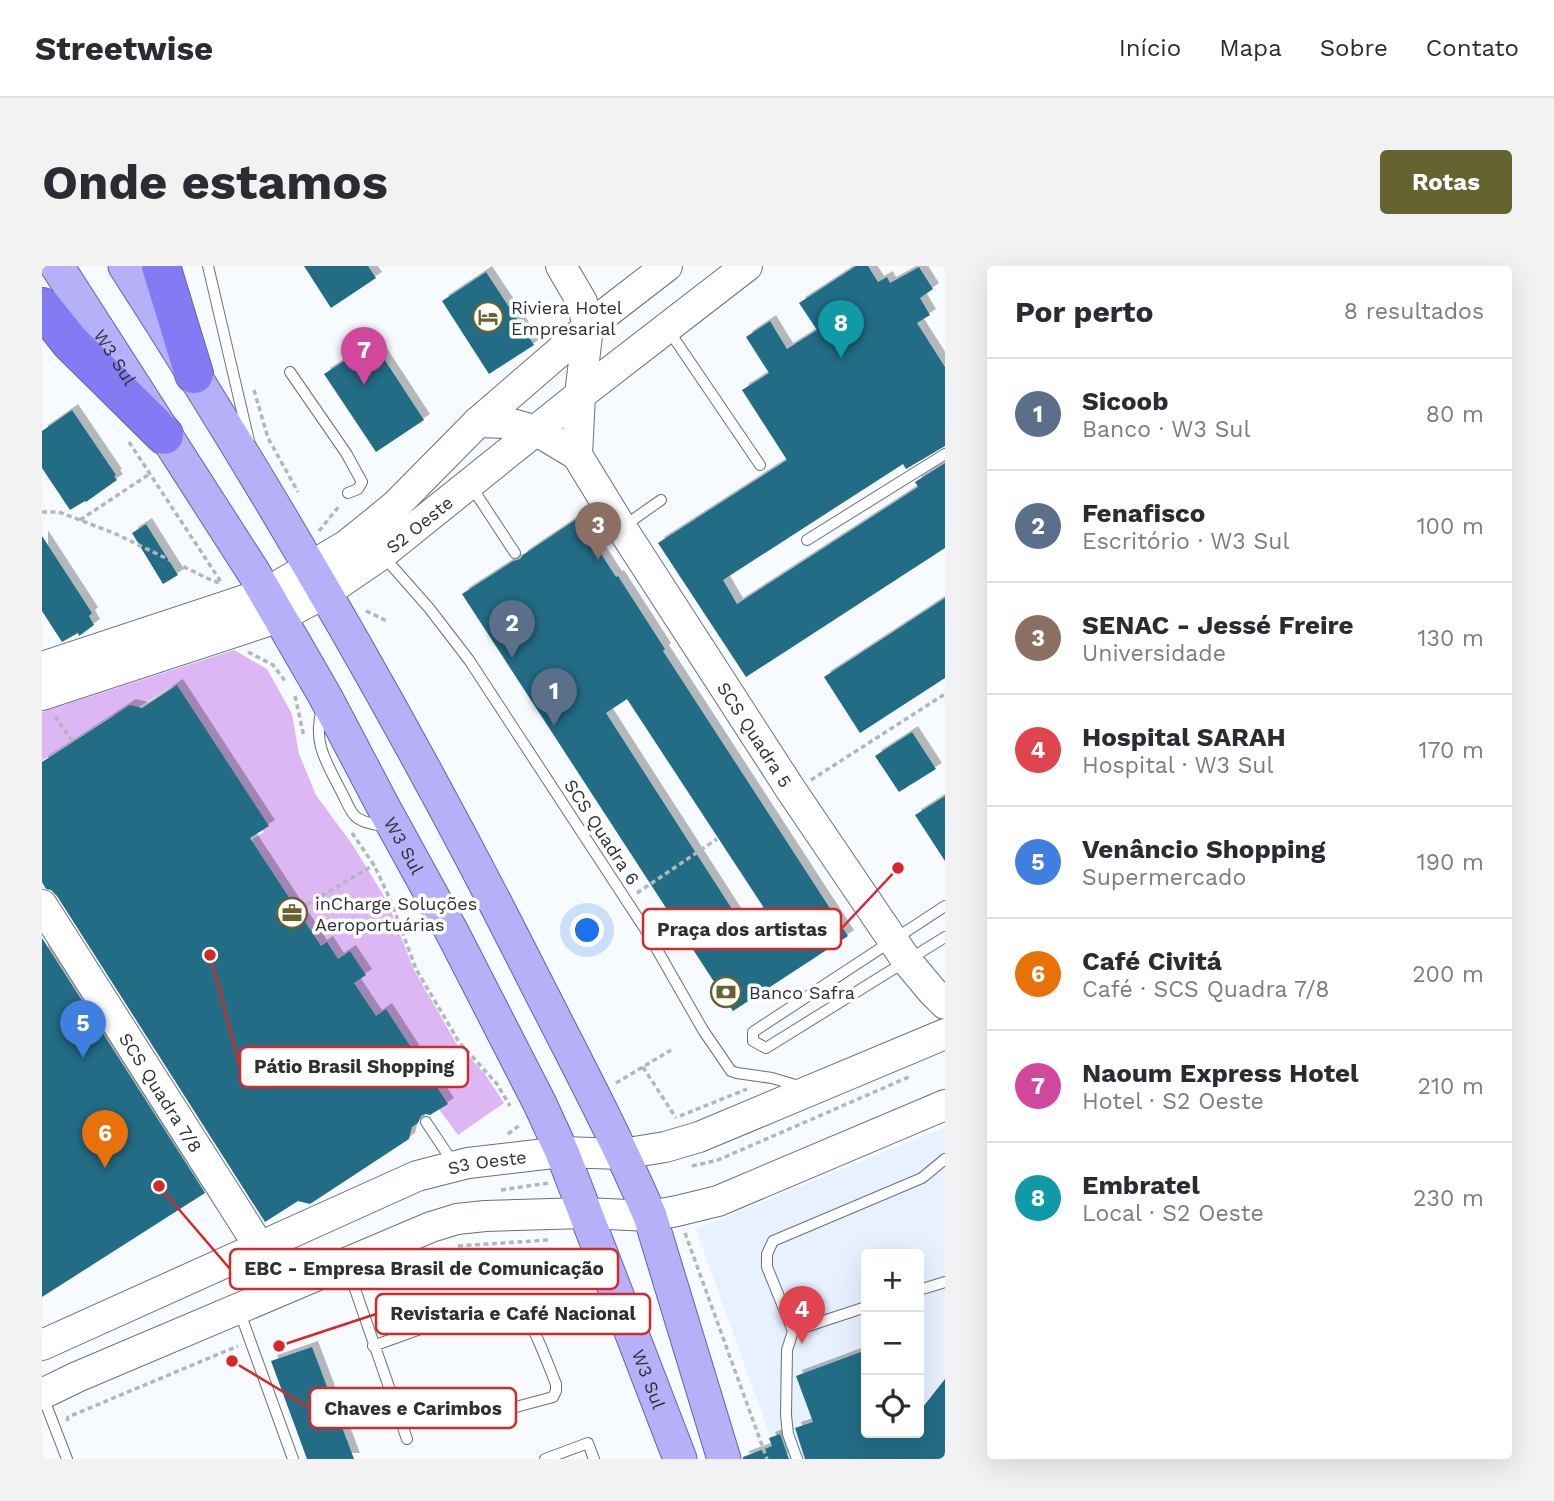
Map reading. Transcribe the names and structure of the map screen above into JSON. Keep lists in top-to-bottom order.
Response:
{
  "streets": {
    "main road": [
      "W3 Sul",
      "S2 Oeste",
      "SCS Quadra 5",
      "SCS Quadra 7/8",
      "S3 Oeste"
    ],
    "lane": ["SCS Quadra 6"]
  },
  "crossings": [
    ["W3 Sul", "S2 Oeste"],
    ["W3 Sul", "S3 Oeste"],
    ["S2 Oeste", "SCS Quadra 5"],
    ["S2 Oeste", "SCS Quadra 6"],
    ["SCS Quadra 6", "S3 Oeste"],
    ["SCS Quadra 7/8", "S3 Oeste"]
  ],
  "places": {
    "hotel": ["Riviera Hotel Empresarial"],
    "other": [
      "Praça dos artistas",
      "Pátio Brasil Shopping",
      "EBC - Empresa Brasil de Comunicação",
      "Revistaria e Café Nacional",
      "Chaves e Carimbos"
    ],
    "office": ["inCharge Soluções Aeroportuárias"],
    "bank": ["Banco Safra"]
  },
  "page": {
    "header": "Streetwise",
    "nav": [
      "Início",
      "Mapa",
      "Sobre",
      "Contato"
    ],
    "buttons": "Rotas",
    "title": "Onde estamos",
    "heading": ["Por perto", "8 resultados"],
    "pins": [
      "8",
      "7",
      "3",
      "2",
      "1",
      "5",
      "6",
      "4"
    ],
    "list": [
      {
        "mark": "1",
        "name": "Sicoob",
        "note": "Banco · W3 Sul",
        "value": "80 m"
      },
      {
        "mark": "2",
        "name": "Fenafisco",
        "note": "Escritório · W3 Sul",
        "value": "100 m"
      },
      {
        "mark": "3",
        "name": "SENAC - Jessé Freire",
        "note": "Universidade",
        "value": "130 m"
      },
      {
        "mark": "4",
        "name": "Hospital SARAH",
        "note": "Hospital · W3 Sul",
        "value": "170 m"
      },
      {
        "mark": "5",
        "name": "Venâncio Shopping",
        "note": "Supermercado",
        "value": "190 m"
      },
      {
        "mark": "6",
        "name": "Café Civitá",
        "note": "Café · SCS Quadra 7/8",
        "value": "200 m"
      },
      {
        "mark": "7",
        "name": "Naoum Express Hotel",
        "note": "Hotel · S2 Oeste",
        "value": "210 m"
      },
      {
        "mark": "8",
        "name": "Embratel",
        "note": "Local · S2 Oeste",
        "value": "230 m"
      }
    ],
    "map_buttons": ["+", "−"]
  }
}
